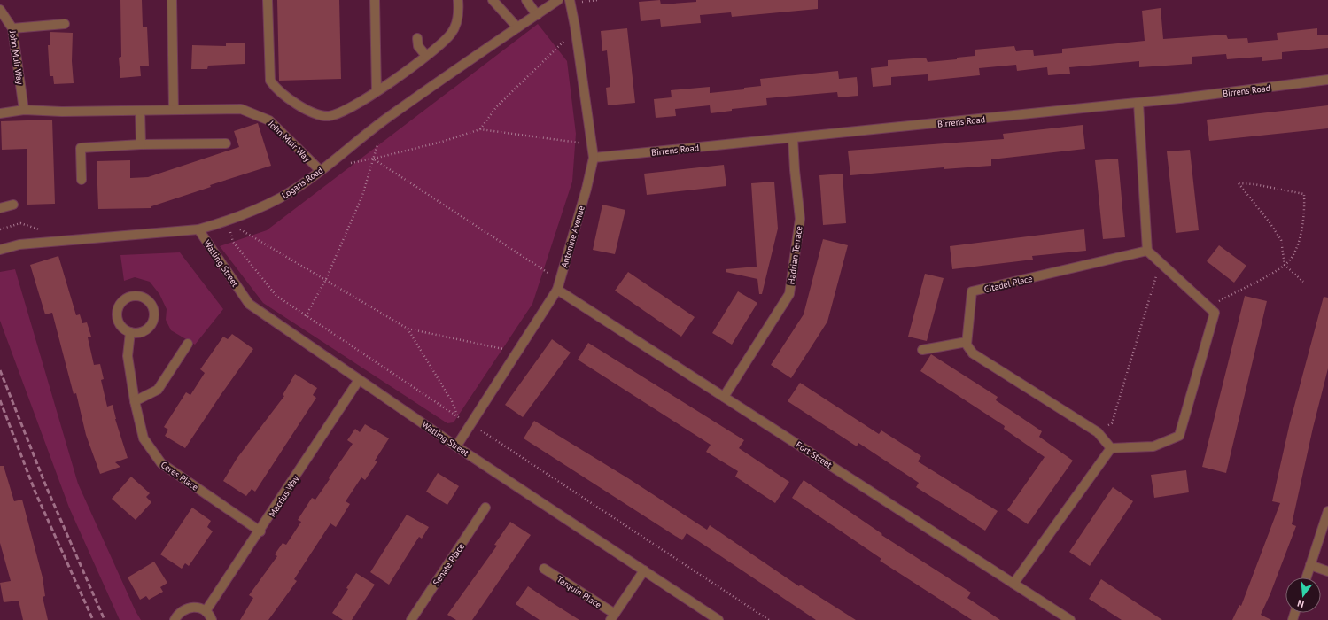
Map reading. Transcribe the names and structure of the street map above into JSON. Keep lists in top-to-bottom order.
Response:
{
  "streets": {
    "street": [
      "John Muir Way",
      "Birrens Road",
      "Logans Road",
      "Antonine Avenue",
      "Hadrian Terrace",
      "Watling Street",
      "Citadel Place",
      "Fort Street",
      "Ceres Place",
      "Macrius Way",
      "Senate Place",
      "Tarquin Place"
    ]
  },
  "crossings": [
    ["John Muir Way", "Logans Road"],
    ["Birrens Road", "Antonine Avenue"],
    ["Birrens Road", "Hadrian Terrace"],
    ["Logans Road", "Watling Street"],
    ["Antonine Avenue", "Watling Street"],
    ["Antonine Avenue", "Fort Street"],
    ["Hadrian Terrace", "Fort Street"],
    ["Watling Street", "Macrius Way"],
    ["Ceres Place", "Macrius Way"]
  ],
  "north": "bottom"
}
